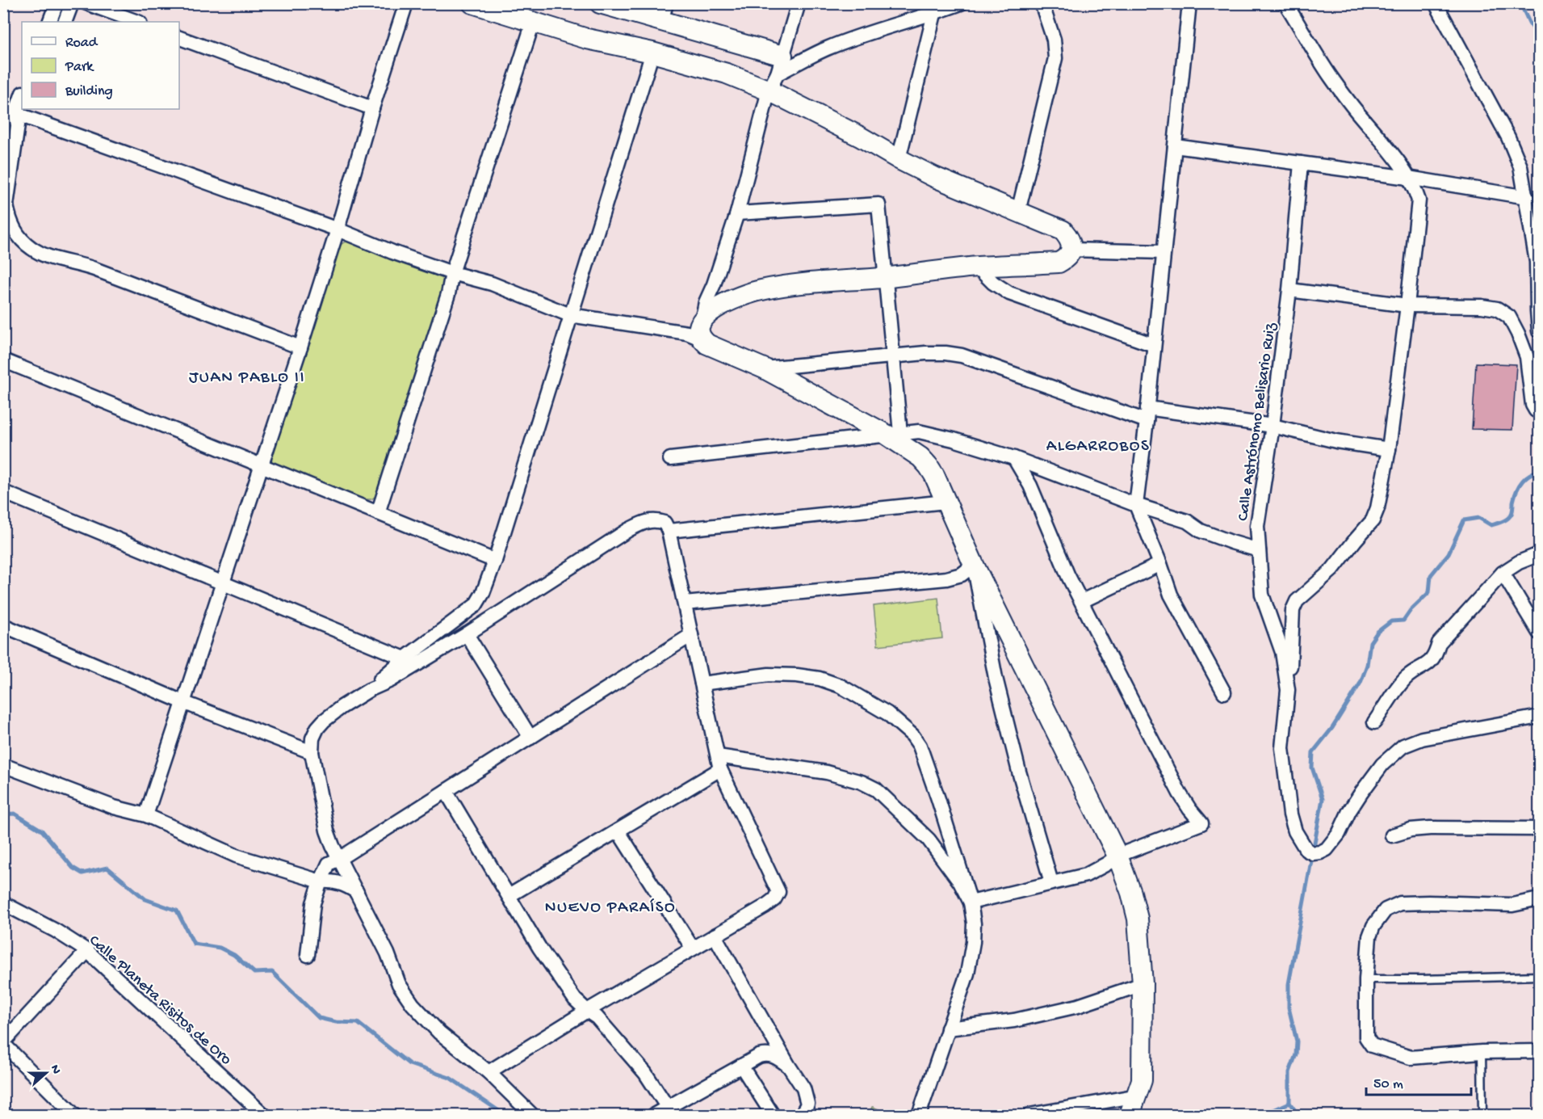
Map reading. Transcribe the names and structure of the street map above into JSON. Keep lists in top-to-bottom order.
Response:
{
  "streets": {
    "street": ["Calle Astrónomo Belisario Ruiz", "Calle Planeta Risitos de Oro"]
  },
  "districts": ["JUAN PABLO II", "ALGARROBOS", "NUEVO PARAÍSO"],
  "legend": ["Road", "Park", "Building"],
  "scale_bar": "50 m",
  "north": "right"
}
